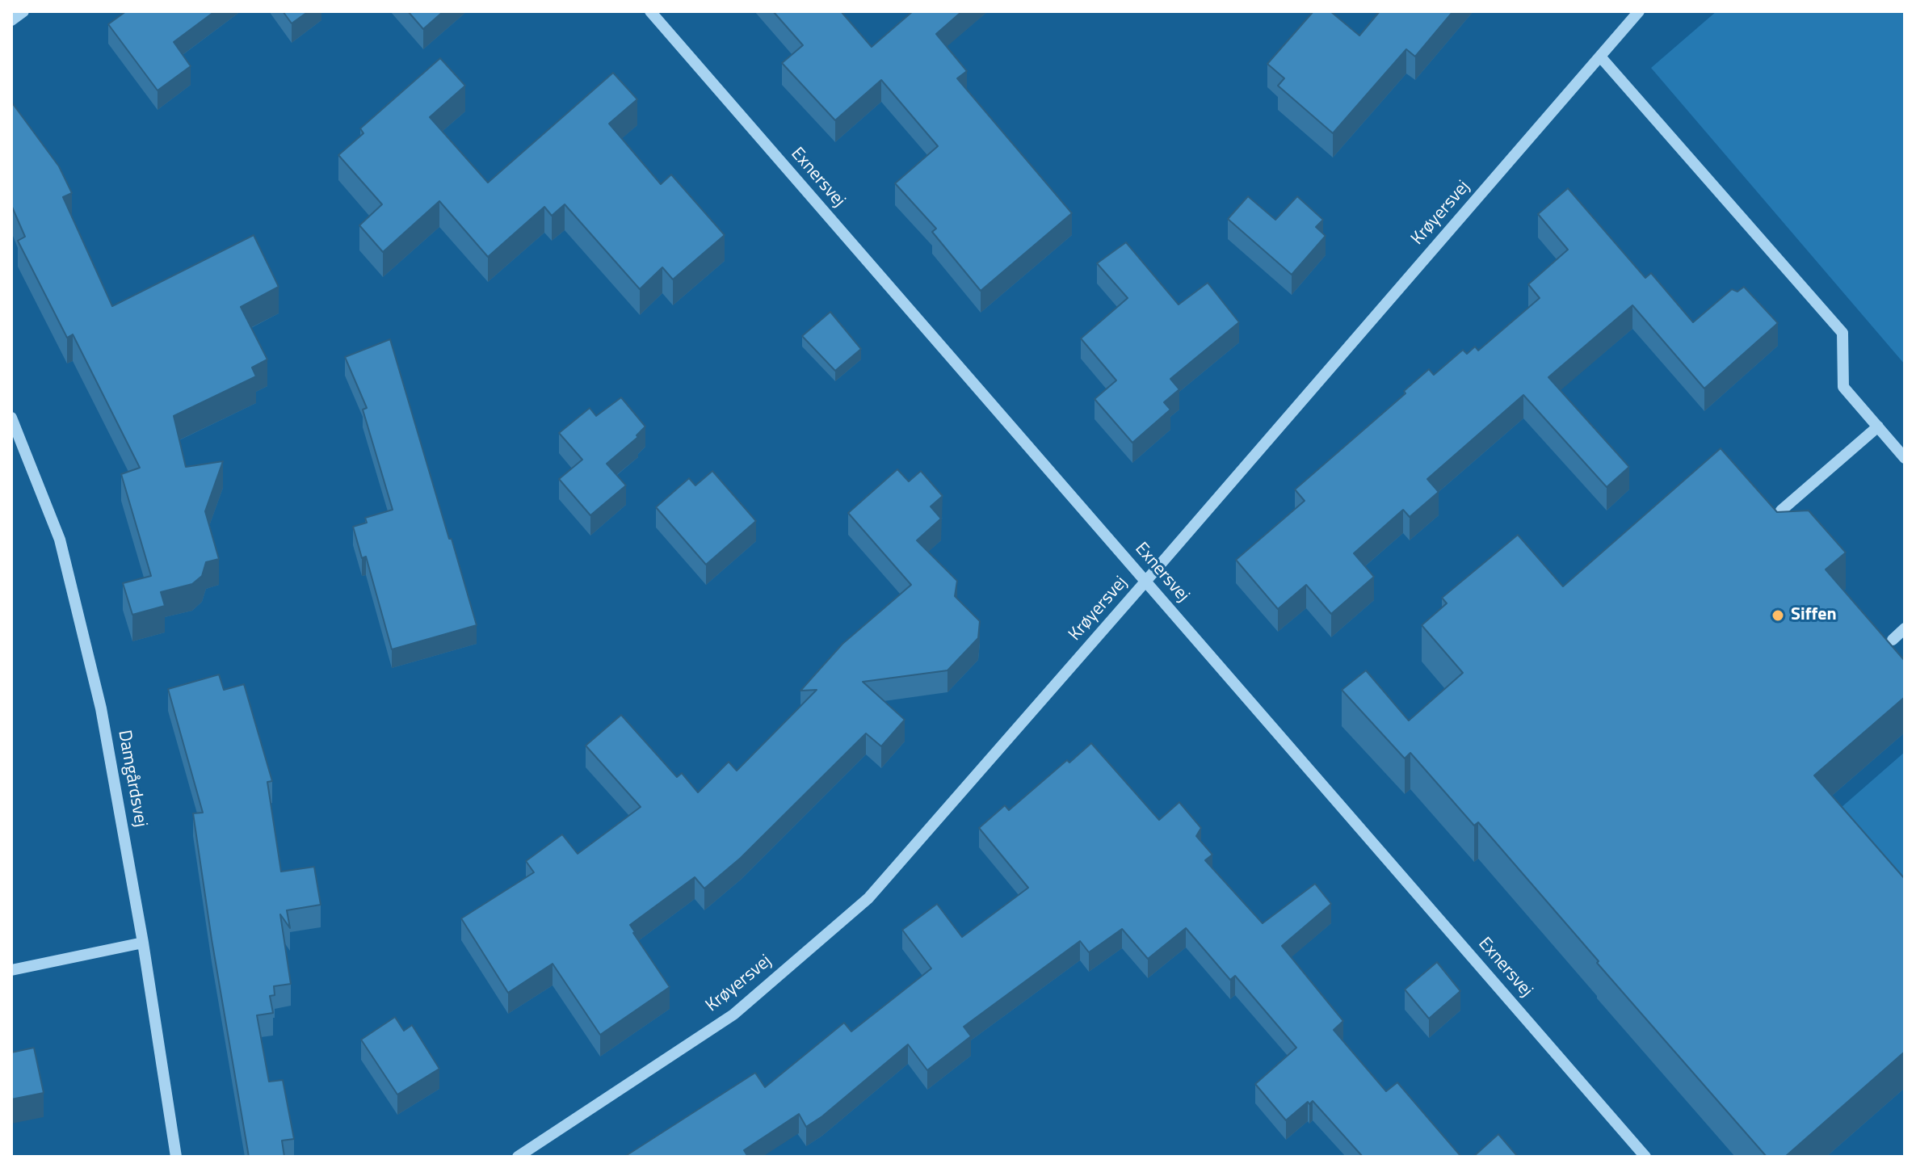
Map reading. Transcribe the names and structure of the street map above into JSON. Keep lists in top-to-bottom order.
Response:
{
  "streets": {
    "street": ["Exnersvej", "Krøyersvej", "Damgårdsvej"]
  },
  "crossings": [
    ["Exnersvej", "Krøyersvej"]
  ],
  "places": ["Siffen"]
}
